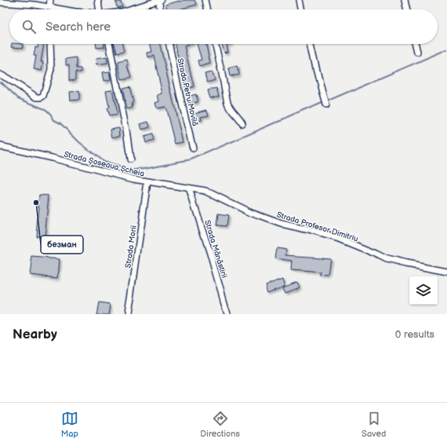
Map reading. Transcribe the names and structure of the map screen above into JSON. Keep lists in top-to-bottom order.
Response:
{
  "streets": {
    "street": [
      "Strada Petru Movilă",
      "Strada Șoseaua Șcheia",
      "Strada Profesor Dimitriu",
      "Strada Morii",
      "Strada Mănăstirii"
    ]
  },
  "crossings": [
    ["Strada Șoseaua Șcheia", "Strada Profesor Dimitriu"],
    ["Strada Șoseaua Șcheia", "Strada Morii"],
    ["Strada Șoseaua Șcheia", "Strada Mănăstirii"]
  ],
  "places": ["безман"],
  "page": {
    "search": "Search here",
    "heading": ["Nearby", "0 results"],
    "nav": ["Map", "Directions", "Saved"]
  }
}
